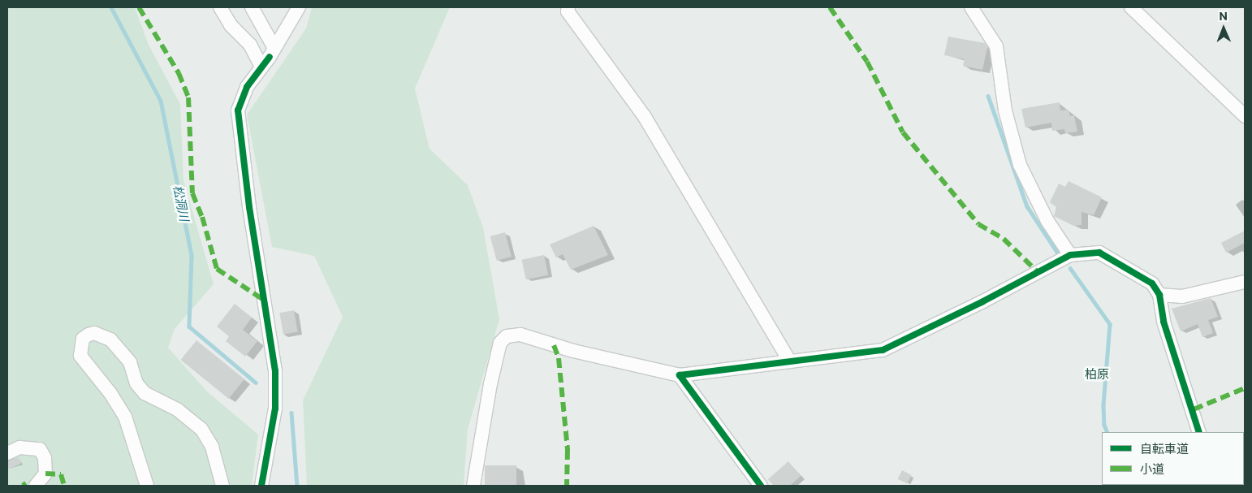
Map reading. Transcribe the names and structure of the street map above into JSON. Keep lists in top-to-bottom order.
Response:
{
  "districts": ["柏原"],
  "water": ["松洞川"],
  "legend": ["自転車道", "小道"],
  "north": "top"
}
